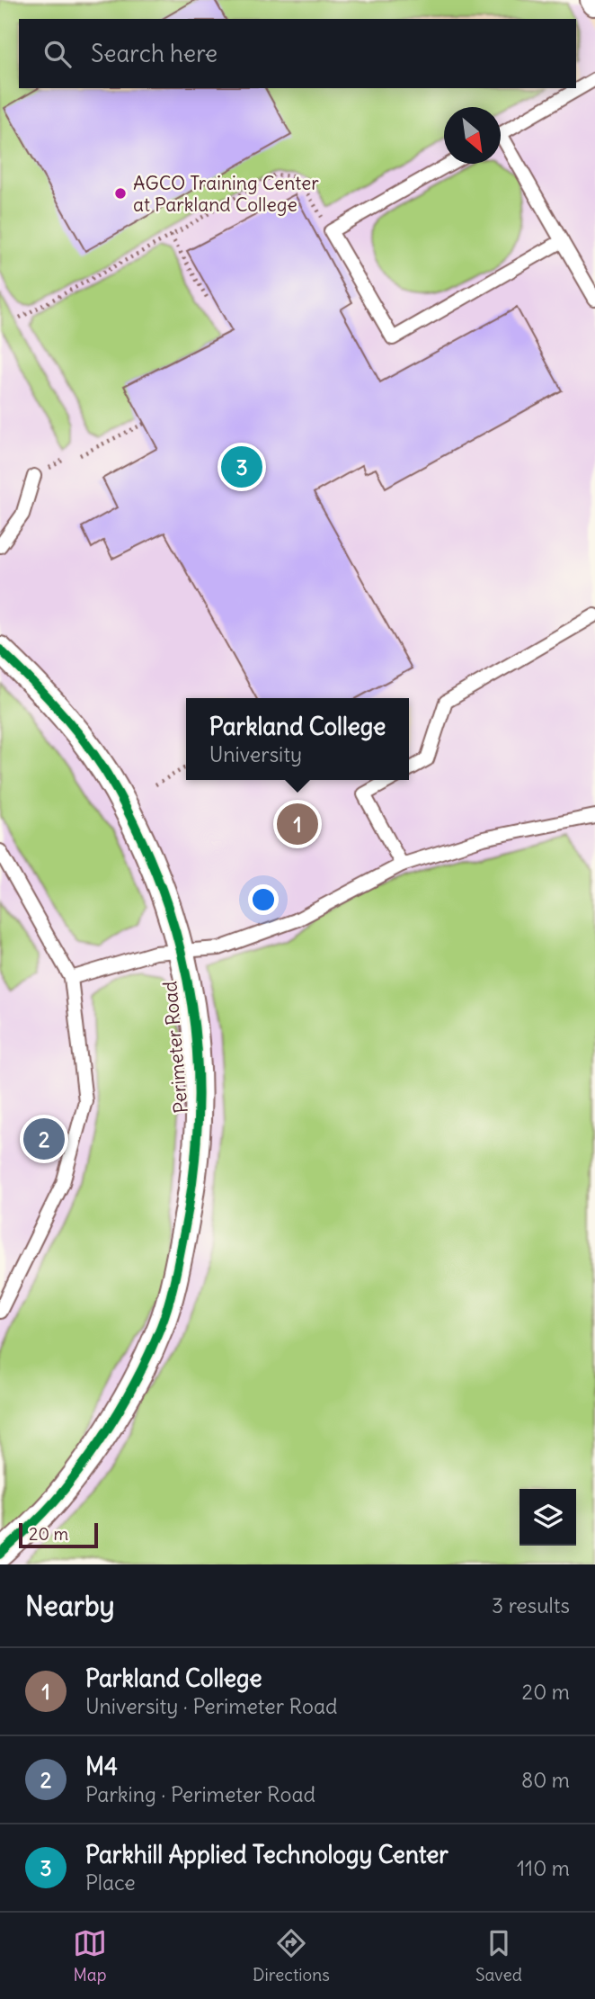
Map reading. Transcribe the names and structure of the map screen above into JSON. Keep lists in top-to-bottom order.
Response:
{
  "streets": {
    "street": ["Perimeter Road"]
  },
  "places": ["AGCO Training Center at Parkland College"],
  "scale_bar": "20 m",
  "north": "bottom right",
  "page": {
    "search": "Search here",
    "pins": ["3", "1", "2"],
    "popup": ["Parkland College", "University"],
    "scale": "20 m",
    "heading": ["Nearby", "3 results"],
    "list": [
      {
        "mark": "1",
        "name": "Parkland College",
        "note": "University · Perimeter Road",
        "value": "20 m"
      },
      {
        "mark": "2",
        "name": "M4",
        "note": "Parking · Perimeter Road",
        "value": "80 m"
      },
      {
        "mark": "3",
        "name": "Parkhill Applied Technology Center",
        "note": "Place",
        "value": "110 m"
      }
    ],
    "nav": ["Map", "Directions", "Saved"]
  }
}
